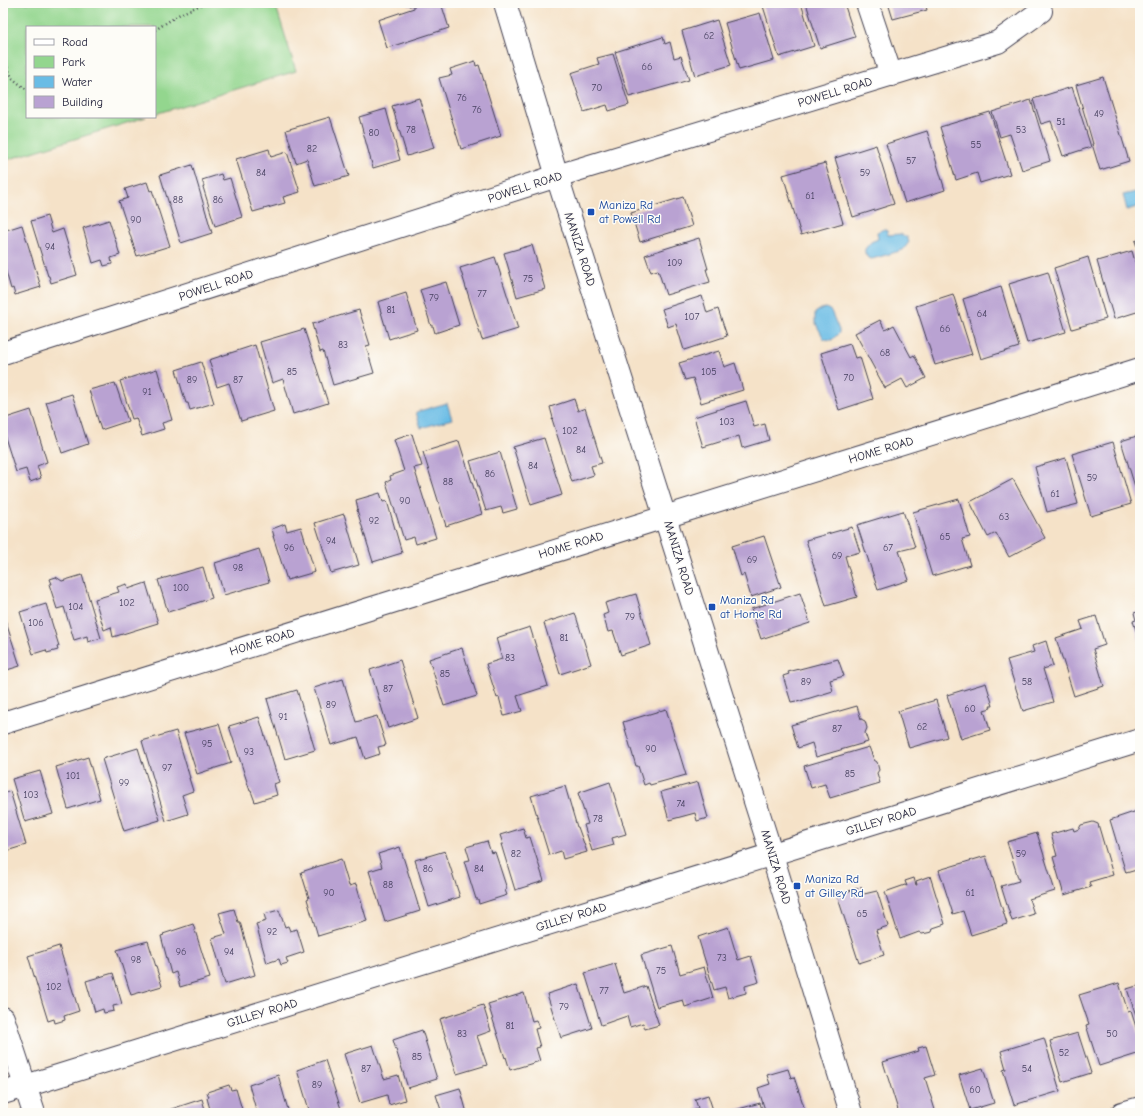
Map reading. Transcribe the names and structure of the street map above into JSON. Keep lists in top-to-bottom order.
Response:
{
  "streets": {
    "street": [
      "POWELL ROAD",
      "MANIZA ROAD",
      "HOME ROAD",
      "GILLEY ROAD"
    ]
  },
  "crossings": [
    ["POWELL ROAD", "MANIZA ROAD"],
    ["MANIZA ROAD", "HOME ROAD"],
    ["MANIZA ROAD", "GILLEY ROAD"]
  ],
  "places": {
    "transit": ["Maniza Rd at Powell Rd", "Maniza Rd at Home Rd", "Maniza Rd at Gilley Rd"]
  },
  "house_numbers": [
    "62",
    "66",
    "70",
    "76",
    "76",
    "49",
    "51",
    "78",
    "53",
    "80",
    "55",
    "82",
    "57",
    "84",
    "59",
    "61",
    "88",
    "86",
    "90",
    "94",
    "109",
    "75",
    "77",
    "79",
    "81",
    "64",
    "107",
    "66",
    "83",
    "68",
    "85",
    "105",
    "70",
    "89",
    "87",
    "91",
    "103",
    "102",
    "84",
    "84",
    "86",
    "59",
    "88",
    "61",
    "90",
    "63",
    "92",
    "65",
    "94",
    "96",
    "67",
    "69",
    "69",
    "98",
    "100",
    "102",
    "104",
    "79",
    "106",
    "81",
    "83",
    "85",
    "89",
    "58",
    "87",
    "89",
    "60",
    "91",
    "62",
    "87",
    "95",
    "90",
    "93",
    "97",
    "85",
    "101",
    "99",
    "103",
    "74",
    "78",
    "82",
    "59",
    "86",
    "84",
    "88",
    "90",
    "61",
    "65",
    "92",
    "96",
    "94",
    "73",
    "98",
    "75",
    "102",
    "77",
    "79",
    "81",
    "83",
    "50",
    "52",
    "85",
    "87",
    "54",
    "89",
    "60"
  ],
  "legend": [
    "Road",
    "Park",
    "Water",
    "Building"
  ]
}
